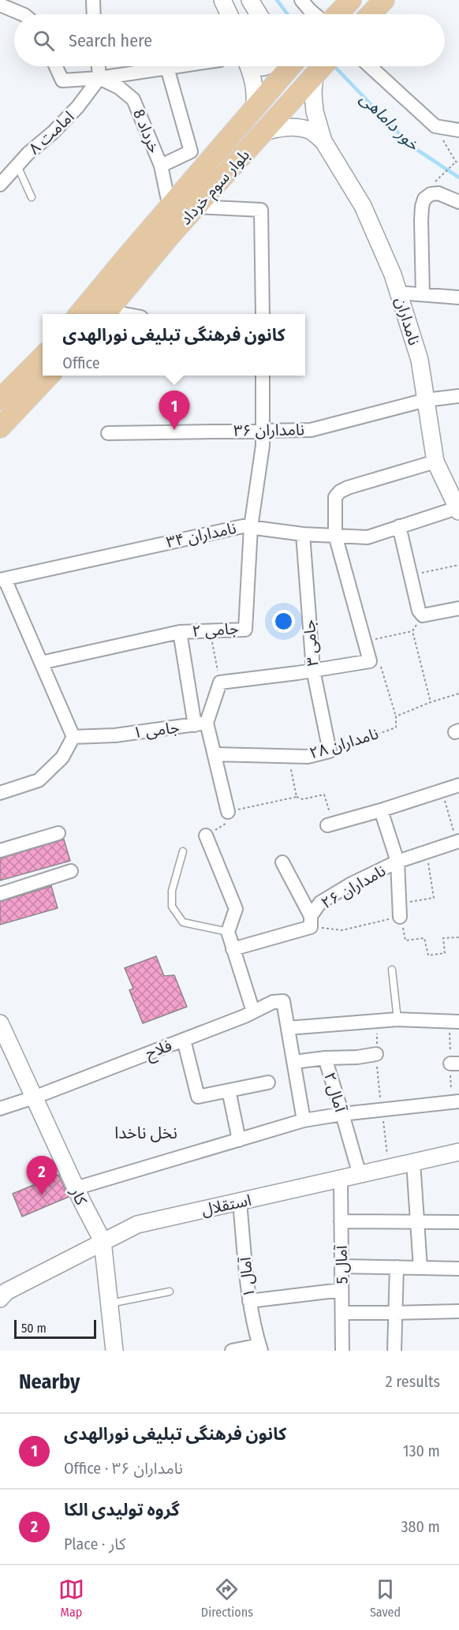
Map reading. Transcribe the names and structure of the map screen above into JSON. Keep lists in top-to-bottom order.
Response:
{
  "streets": {
    "main road": ["بلوار سوم خرداد"],
    "street": [
      "خرداد 8",
      "امامت ۸",
      "نامداران",
      "نامداران ۳۶",
      "نامداران ۳۴",
      "جامی ۲",
      "جامی ۳",
      "جامی ۱",
      "نامداران ۲۸",
      "نامداران ۲۶",
      "فلاح",
      "آمال ۲",
      "کار",
      "استقلال",
      "آمال 5",
      "آمال ۱"
    ]
  },
  "crossings": [
    ["خرداد 8", "امامت ۸"],
    ["خرداد 8", "بلوار سوم خرداد"],
    ["بلوار سوم خرداد", "نامداران"],
    ["نامداران", "نامداران ۳۶"],
    ["نامداران", "نامداران ۳۴"],
    ["نامداران ۳۴", "جامی ۲"],
    ["نامداران ۳۴", "جامی ۳"],
    ["جامی ۲", "جامی ۱"],
    ["جامی ۳", "نامداران ۲۸"],
    ["فلاح", "کار"],
    ["آمال ۲", "استقلال"],
    ["کار", "استقلال"],
    ["استقلال", "آمال 5"],
    ["استقلال", "آمال ۱"]
  ],
  "districts": ["نخل ناخدا"],
  "water": ["خور داماهی"],
  "scale_bar": "50 m",
  "page": {
    "search": "Search here",
    "popup": ["کانون فرهنگی تبلیغی نورالهدی", "Office"],
    "pins": ["1", "2"],
    "scale": "50 m",
    "heading": ["Nearby", "2 results"],
    "list": [
      {
        "mark": "1",
        "name": "کانون فرهنگی تبلیغی نورالهدی",
        "note": "Office · نامداران ۳۶",
        "value": "130 m"
      },
      {
        "mark": "2",
        "name": "گروه تولیدی الکا",
        "note": "Place · کار",
        "value": "380 m"
      }
    ],
    "nav": ["Map", "Directions", "Saved"]
  }
}
